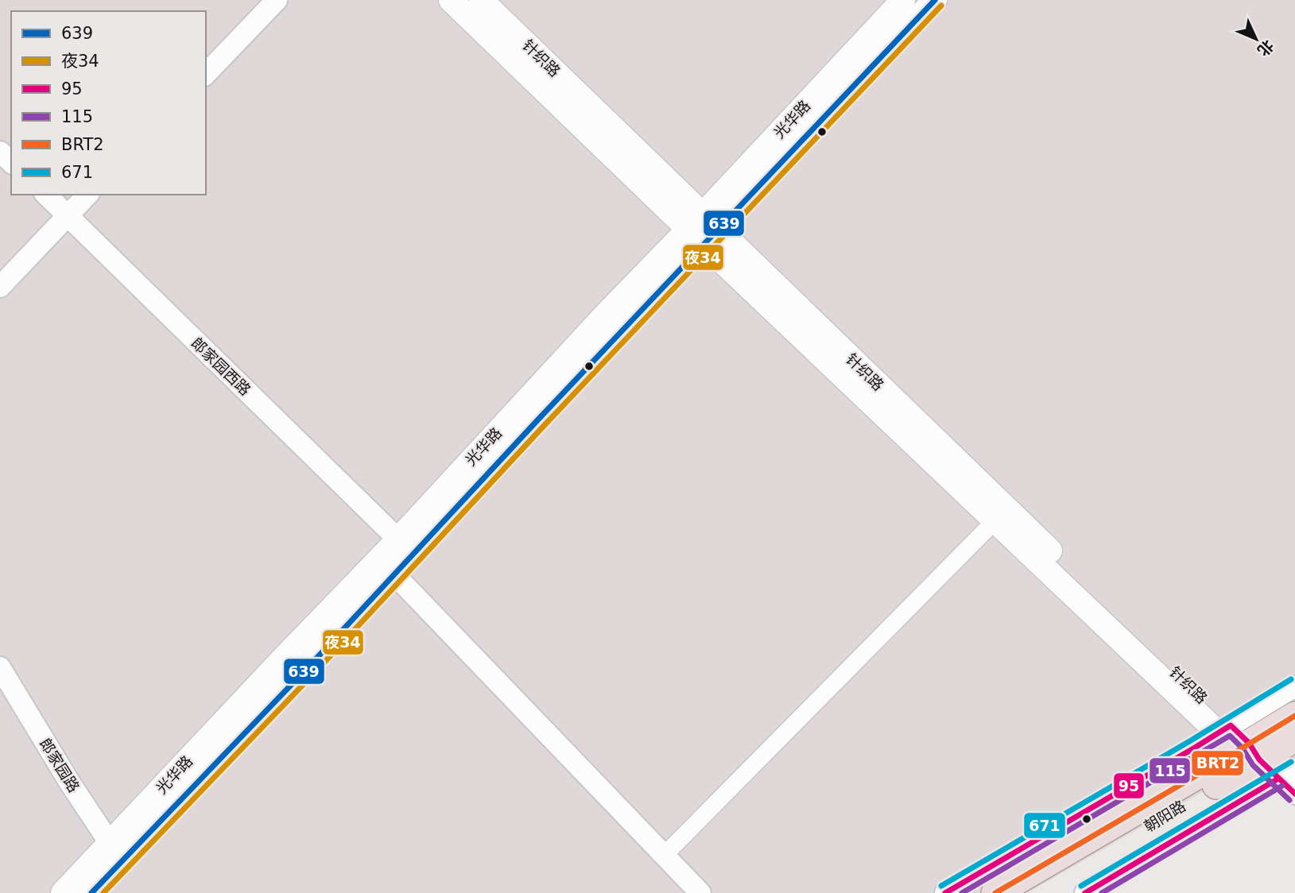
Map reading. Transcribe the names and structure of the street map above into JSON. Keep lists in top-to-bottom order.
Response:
{
  "streets": {
    "highway": ["朝阳路"],
    "main road": ["针织路", "光华路"],
    "street": ["郎家园西路", "郎家园路"]
  },
  "crossings": [
    ["针织路", "光华路"],
    ["针织路", "朝阳路"],
    ["光华路", "郎家园西路"],
    ["光华路", "郎家园路"]
  ],
  "lines": [
    "transit line 639",
    "transit line 夜34",
    "transit line 671",
    "transit line BRT2",
    "transit line 95",
    "transit line 115"
  ],
  "legend": [
    "639",
    "夜34",
    "95",
    "115",
    "BRT2",
    "671"
  ],
  "north": "bottom right"
}
